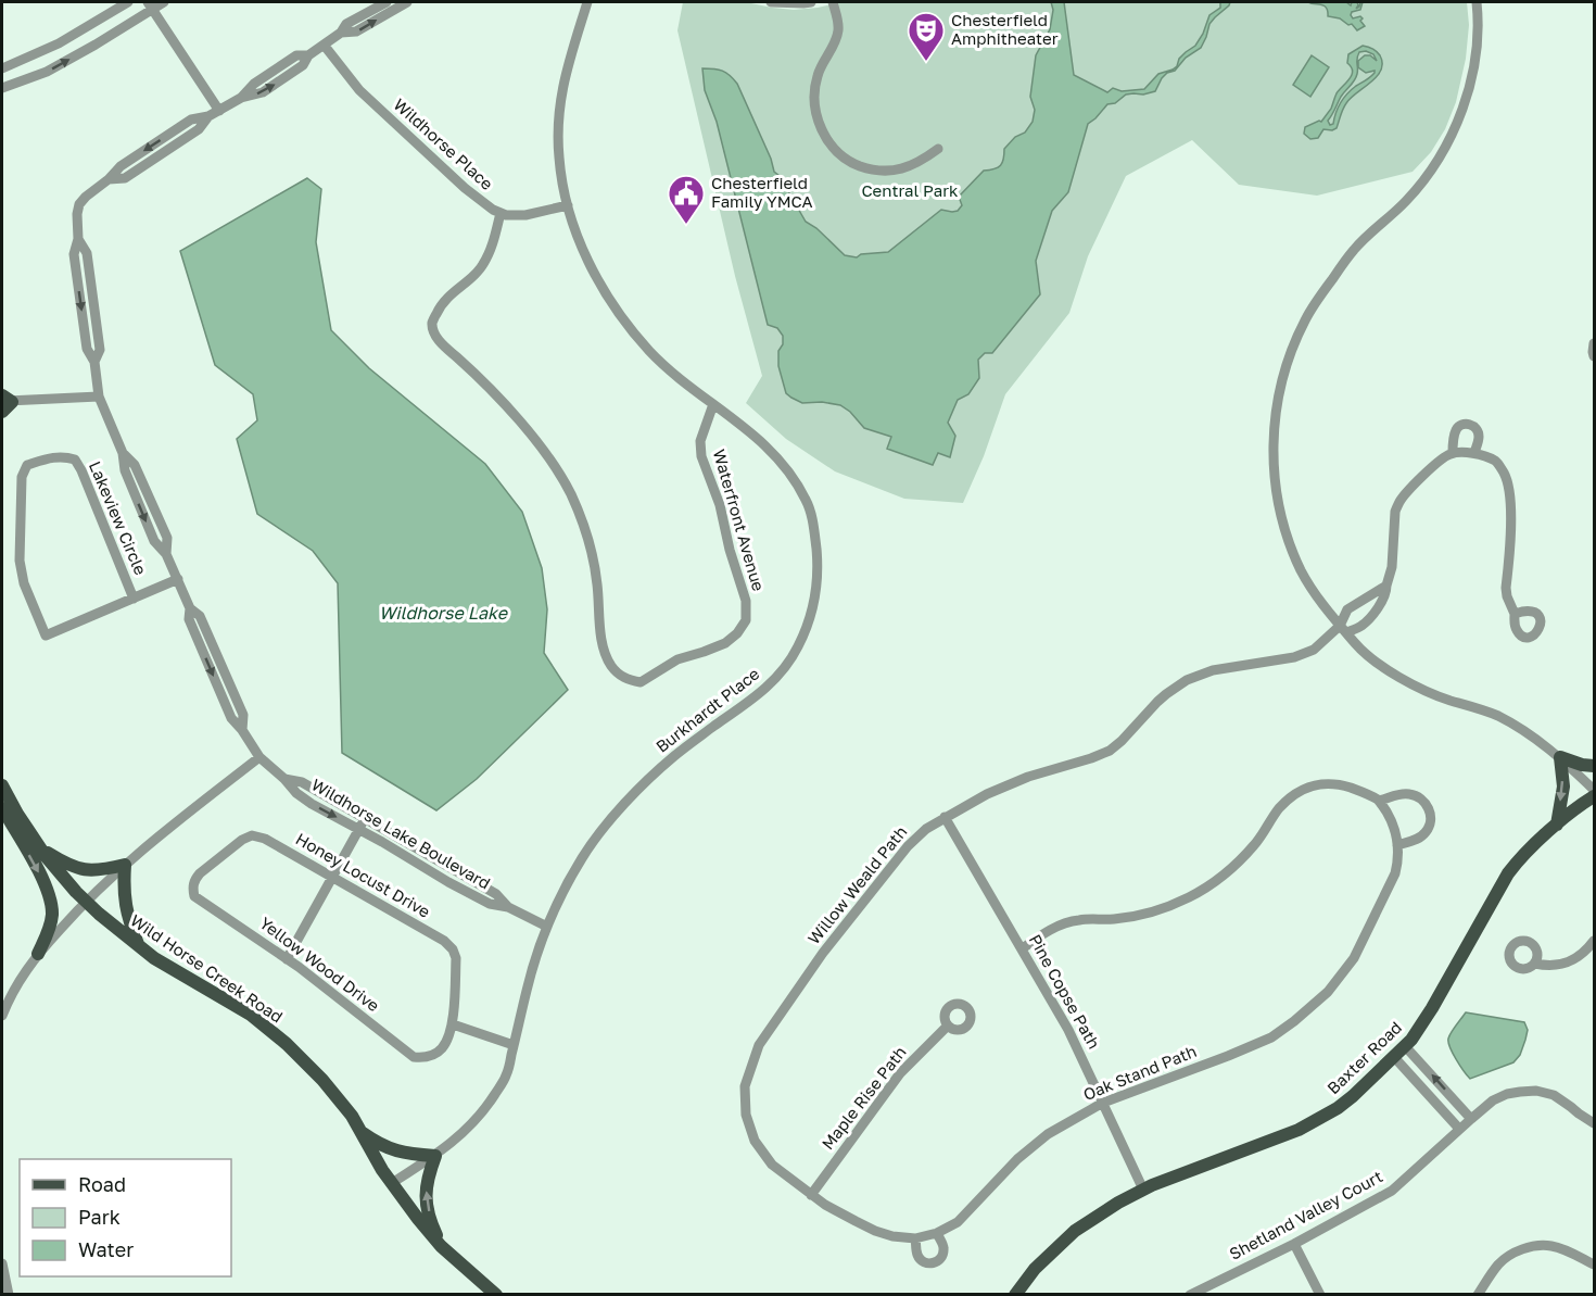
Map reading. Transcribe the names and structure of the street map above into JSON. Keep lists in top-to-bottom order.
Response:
{
  "streets": {
    "main road": ["Wild Horse Creek Road", "Baxter Road"],
    "street": [
      "Wildhorse Place",
      "Lakeview Circle",
      "Waterfront Avenue",
      "Burkhardt Place",
      "Wildhorse Lake Boulevard",
      "Honey Locust Drive",
      "Willow Weald Path",
      "Yellow Wood Drive",
      "Pine Copse Path",
      "Oak Stand Path",
      "Maple Rise Path",
      "Shetland Valley Court"
    ]
  },
  "crossings": [
    ["Wildhorse Place", "Waterfront Avenue"],
    ["Wildhorse Place", "Wildhorse Lake Boulevard"],
    ["Waterfront Avenue", "Burkhardt Place"],
    ["Burkhardt Place", "Wildhorse Lake Boulevard"],
    ["Burkhardt Place", "Wild Horse Creek Road"],
    ["Honey Locust Drive", "Yellow Wood Drive"],
    ["Willow Weald Path", "Pine Copse Path"],
    ["Willow Weald Path", "Oak Stand Path"],
    ["Willow Weald Path", "Maple Rise Path"],
    ["Pine Copse Path", "Baxter Road"],
    ["Pine Copse Path", "Oak Stand Path"],
    ["Oak Stand Path", "Maple Rise Path"]
  ],
  "water": ["Wildhorse Lake"],
  "parks": ["Central Park"],
  "places": {
    "theatre": ["Chesterfield Amphitheater"],
    "public building": ["Chesterfield Family YMCA"]
  },
  "legend": ["Road", "Park", "Water"]
}
